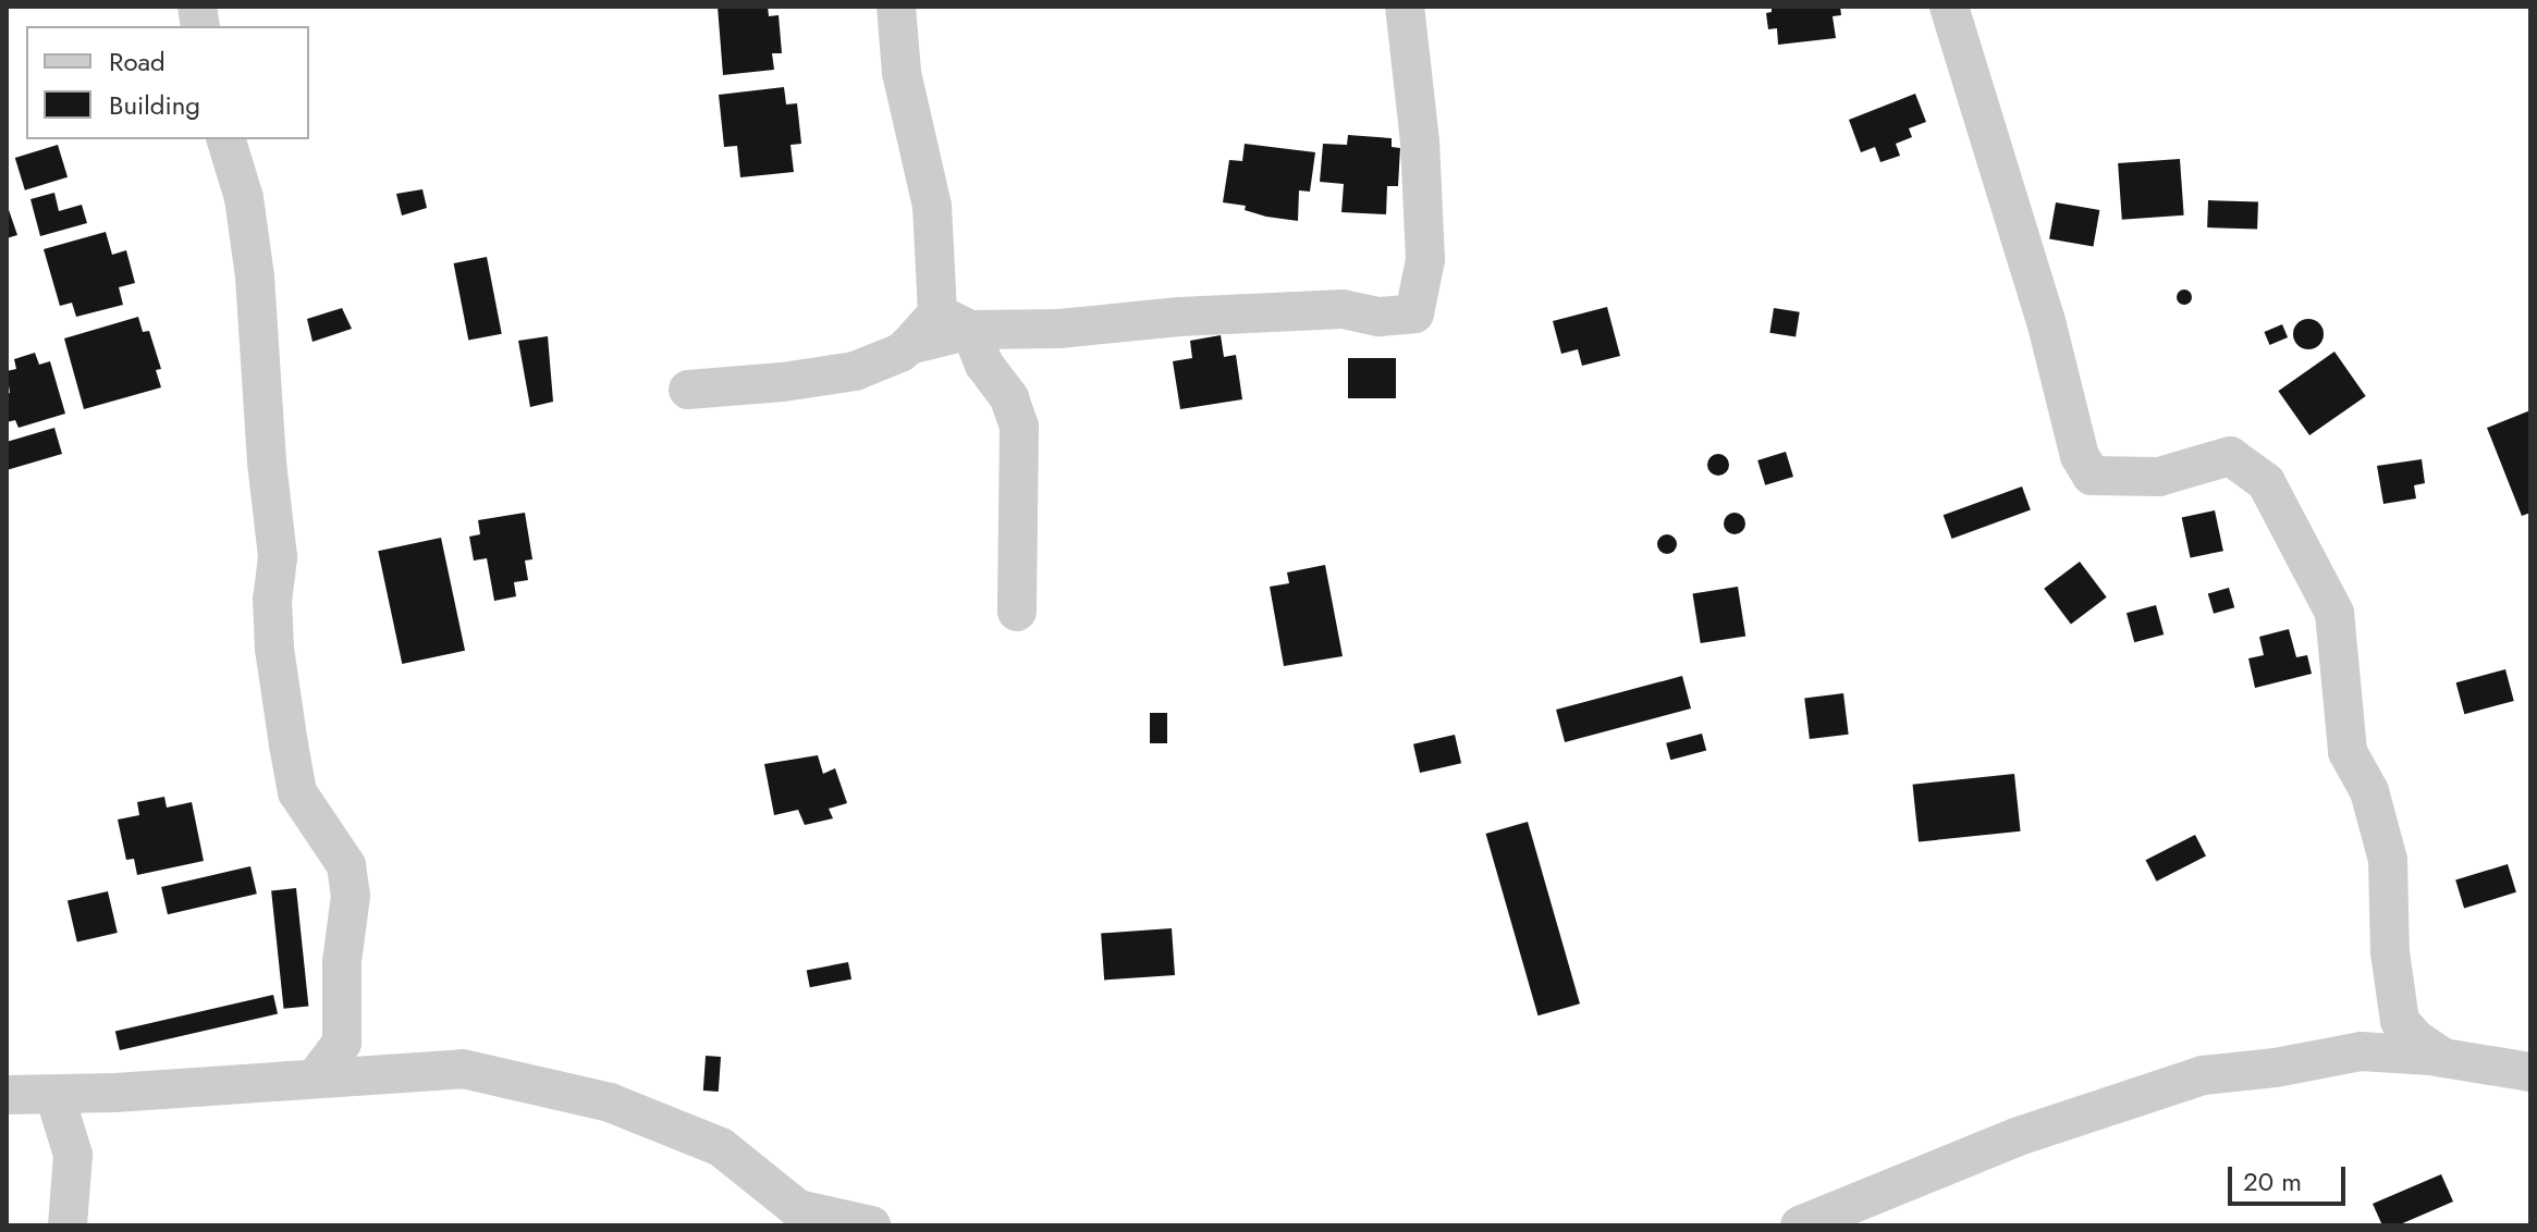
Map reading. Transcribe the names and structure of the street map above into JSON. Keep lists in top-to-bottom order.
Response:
{
  "legend": ["Road", "Building"],
  "scale_bar": "20 m"
}
